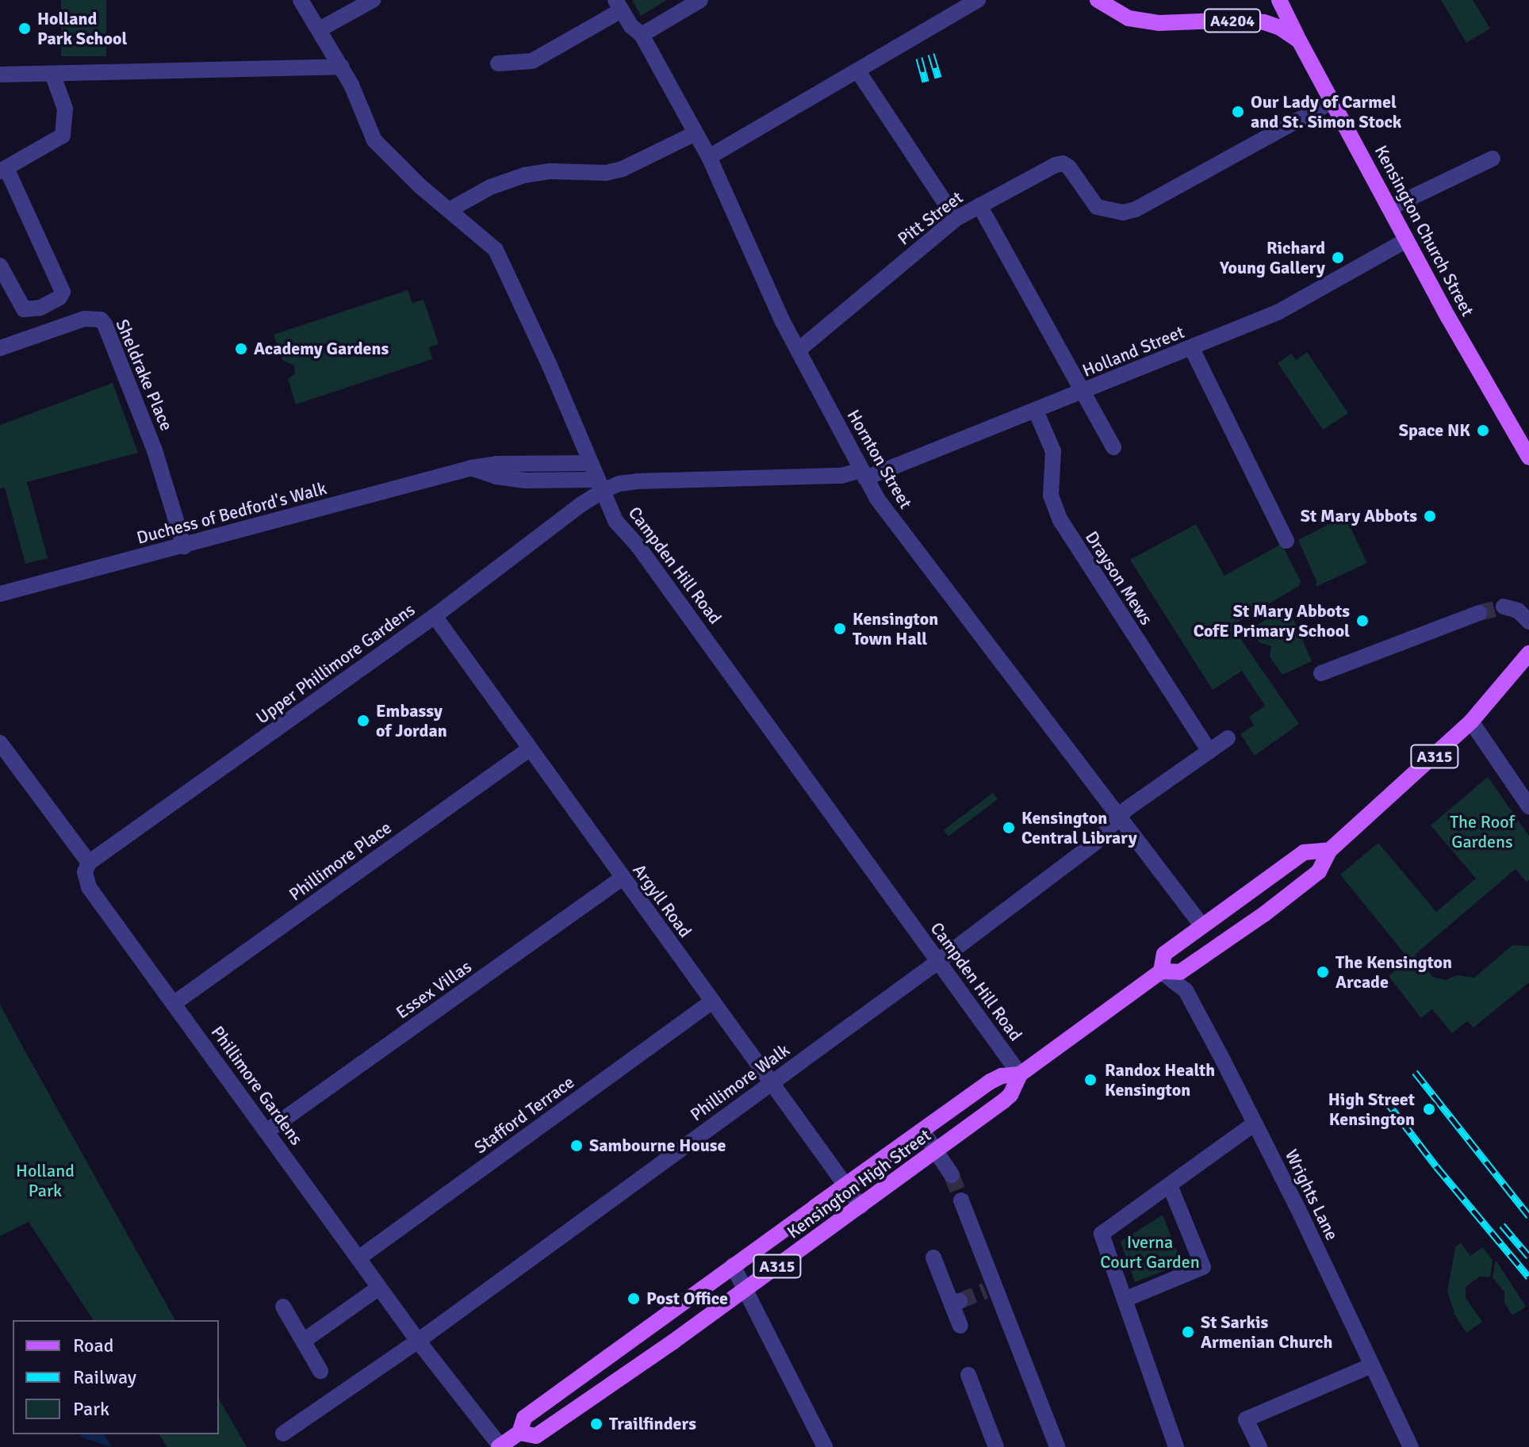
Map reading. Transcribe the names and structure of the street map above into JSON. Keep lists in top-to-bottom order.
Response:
{
  "streets": {
    "main road": [
      "A4204",
      "Kensington Church Street",
      "A315",
      "Kensington High Street"
    ],
    "street": [
      "Pitt Street",
      "Holland Street",
      "Sheldrake Place",
      "Hornton Street",
      "Duchess of Bedford's Walk",
      "Campden Hill Road",
      "Drayson Mews",
      "Upper Phillimore Gardens",
      "Phillimore Place",
      "Argyll Road",
      "Essex Villas",
      "Phillimore Walk",
      "Phillimore Gardens",
      "Stafford Terrace",
      "Wrights Lane"
    ]
  },
  "crossings": [
    ["A4204", "Kensington Church Street"],
    ["Pitt Street", "Kensington Church Street"],
    ["Pitt Street", "Hornton Street"],
    ["Kensington Church Street", "Holland Street"],
    ["Holland Street", "Hornton Street"],
    ["Holland Street", "Campden Hill Road"],
    ["Holland Street", "Drayson Mews"],
    ["Holland Street", "Upper Phillimore Gardens"],
    ["Sheldrake Place", "Duchess of Bedford's Walk"],
    ["Hornton Street", "Phillimore Walk"],
    ["Hornton Street", "Kensington High Street"],
    ["Duchess of Bedford's Walk", "Campden Hill Road"],
    ["Campden Hill Road", "Upper Phillimore Gardens"],
    ["Campden Hill Road", "Phillimore Walk"],
    ["Campden Hill Road", "Kensington High Street"],
    ["Drayson Mews", "Phillimore Walk"],
    ["Upper Phillimore Gardens", "Argyll Road"],
    ["Upper Phillimore Gardens", "Phillimore Gardens"],
    ["Phillimore Place", "Argyll Road"],
    ["Phillimore Place", "Phillimore Gardens"],
    ["Argyll Road", "Essex Villas"],
    ["Argyll Road", "Phillimore Walk"],
    ["Argyll Road", "Stafford Terrace"],
    ["Argyll Road", "Kensington High Street"],
    ["Essex Villas", "Phillimore Gardens"],
    ["Phillimore Walk", "Phillimore Gardens"],
    ["Phillimore Gardens", "Stafford Terrace"],
    ["Phillimore Gardens", "Kensington High Street"],
    ["Kensington High Street", "Wrights Lane"]
  ],
  "parks": ["The Roof Gardens", "Holland Park", "Iverna Court Garden"],
  "places": [
    "Holland Park School",
    "Our Lady of Carmel and St. Simon Stock",
    "Richard Young Gallery",
    "Academy Gardens",
    "Space NK",
    "St Mary Abbots",
    "St Mary Abbots CofE Primary School",
    "Kensington Town Hall",
    "Embassy of Jordan",
    "Kensington Central Library",
    "The Kensington Arcade",
    "Randox Health Kensington",
    "High Street Kensington",
    "Sambourne House",
    "Post Office",
    "St Sarkis Armenian Church",
    "Trailfinders"
  ],
  "legend": ["Road", "Railway", "Park"]
}
